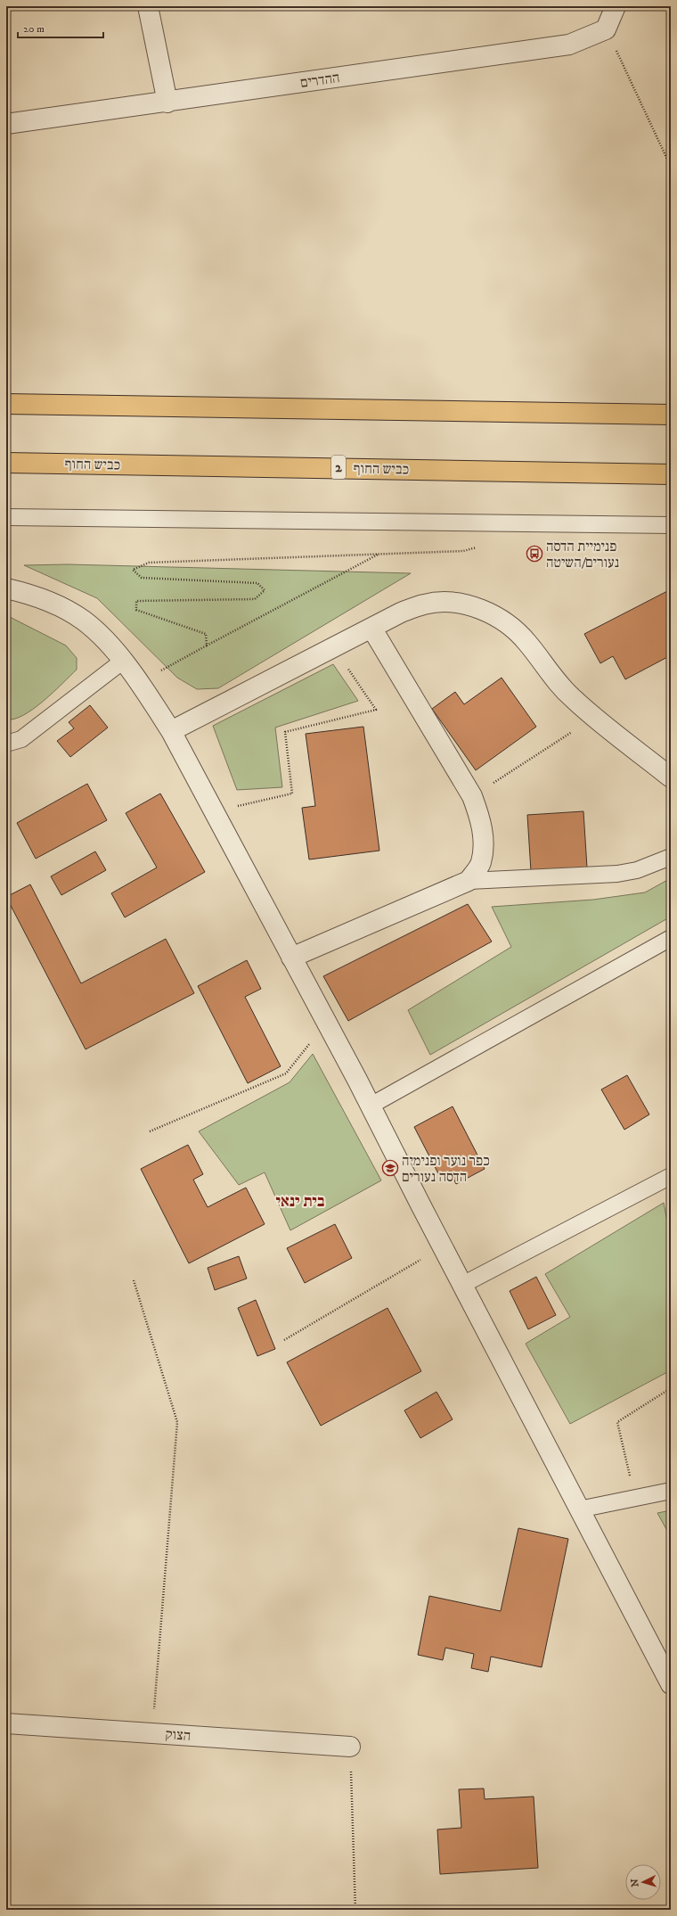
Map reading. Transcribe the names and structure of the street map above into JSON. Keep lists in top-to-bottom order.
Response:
{
  "streets": {
    "highway": ["כביש החוף", "2"],
    "street": ["ההדרים", "הצוק"]
  },
  "districts": ["בית ינאי"],
  "places": {
    "bus stop": ["פנימיית הדסה נעורים/השיטה"],
    "school or university": ["כפר נוער ופנימיה הדסה נעורים"]
  },
  "scale_bar": "20 m",
  "north": "left"
}
